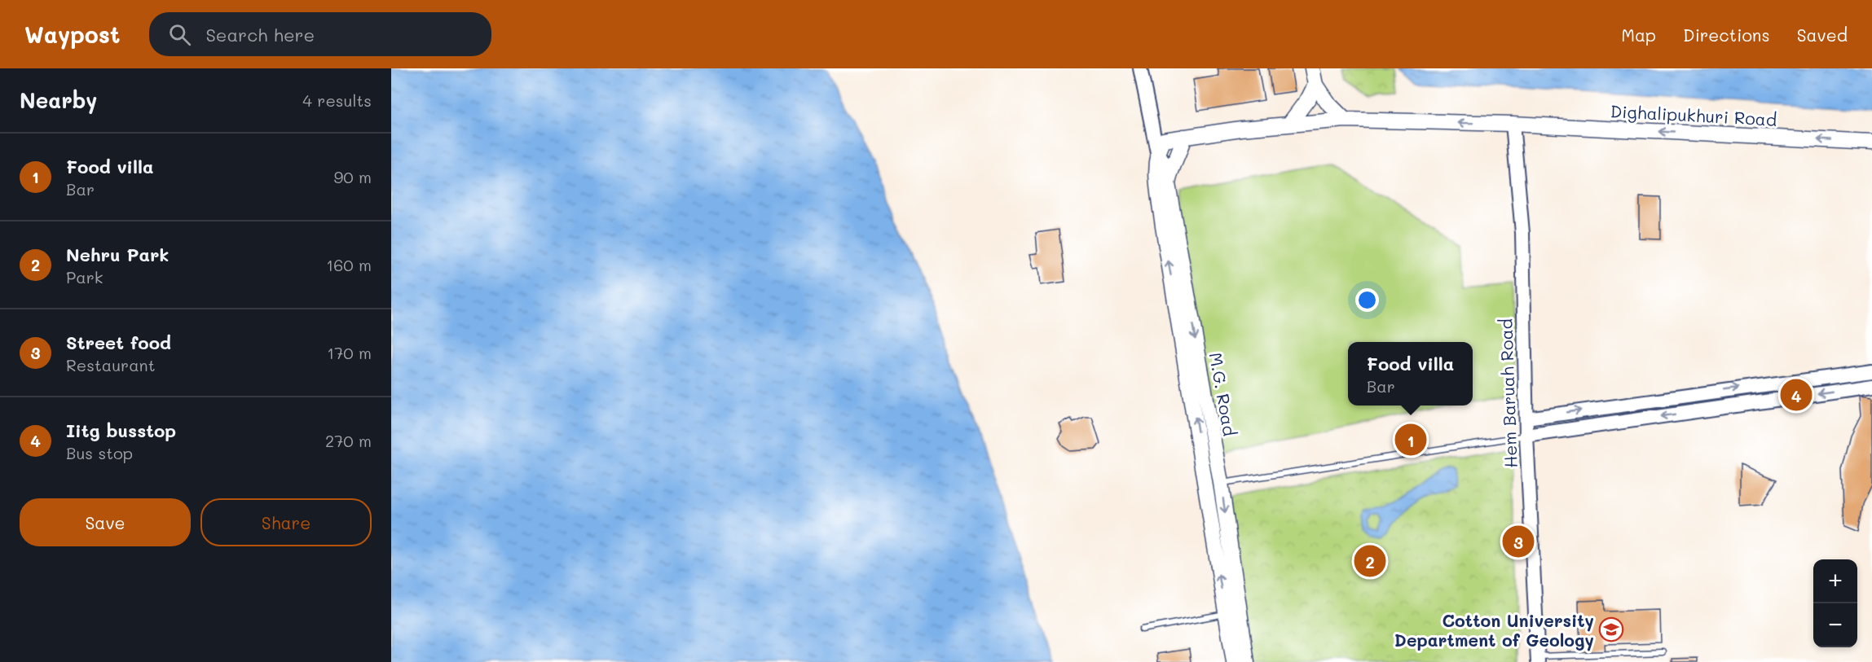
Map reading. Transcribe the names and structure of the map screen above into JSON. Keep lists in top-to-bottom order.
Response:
{
  "streets": {
    "main road": ["Dighalipukhuri Road", "M.G. Road"],
    "street": ["Hem Baruah Road"]
  },
  "crossings": [
    ["Dighalipukhuri Road", "Hem Baruah Road"]
  ],
  "one_way": ["Dighalipukhuri Road"],
  "places": {
    "school or university": ["Cotton University Department of Geology"]
  },
  "page": {
    "header": "Waypost",
    "search": "Search here",
    "nav": ["Map", "Directions", "Saved"],
    "heading": ["Nearby", "4 results"],
    "list": [
      {
        "mark": "1",
        "name": "Food villa",
        "note": "Bar",
        "value": "90 m"
      },
      {
        "mark": "2",
        "name": "Nehru Park",
        "note": "Park",
        "value": "160 m"
      },
      {
        "mark": "3",
        "name": "Street food",
        "note": "Restaurant",
        "value": "170 m"
      },
      {
        "mark": "4",
        "name": "Iitg busstop",
        "note": "Bus stop",
        "value": "270 m"
      }
    ],
    "popup": ["Food villa", "Bar"],
    "pins": [
      "4",
      "1",
      "3",
      "2"
    ],
    "buttons": ["Save", "Share"],
    "map_buttons": ["+", "−"]
  }
}
